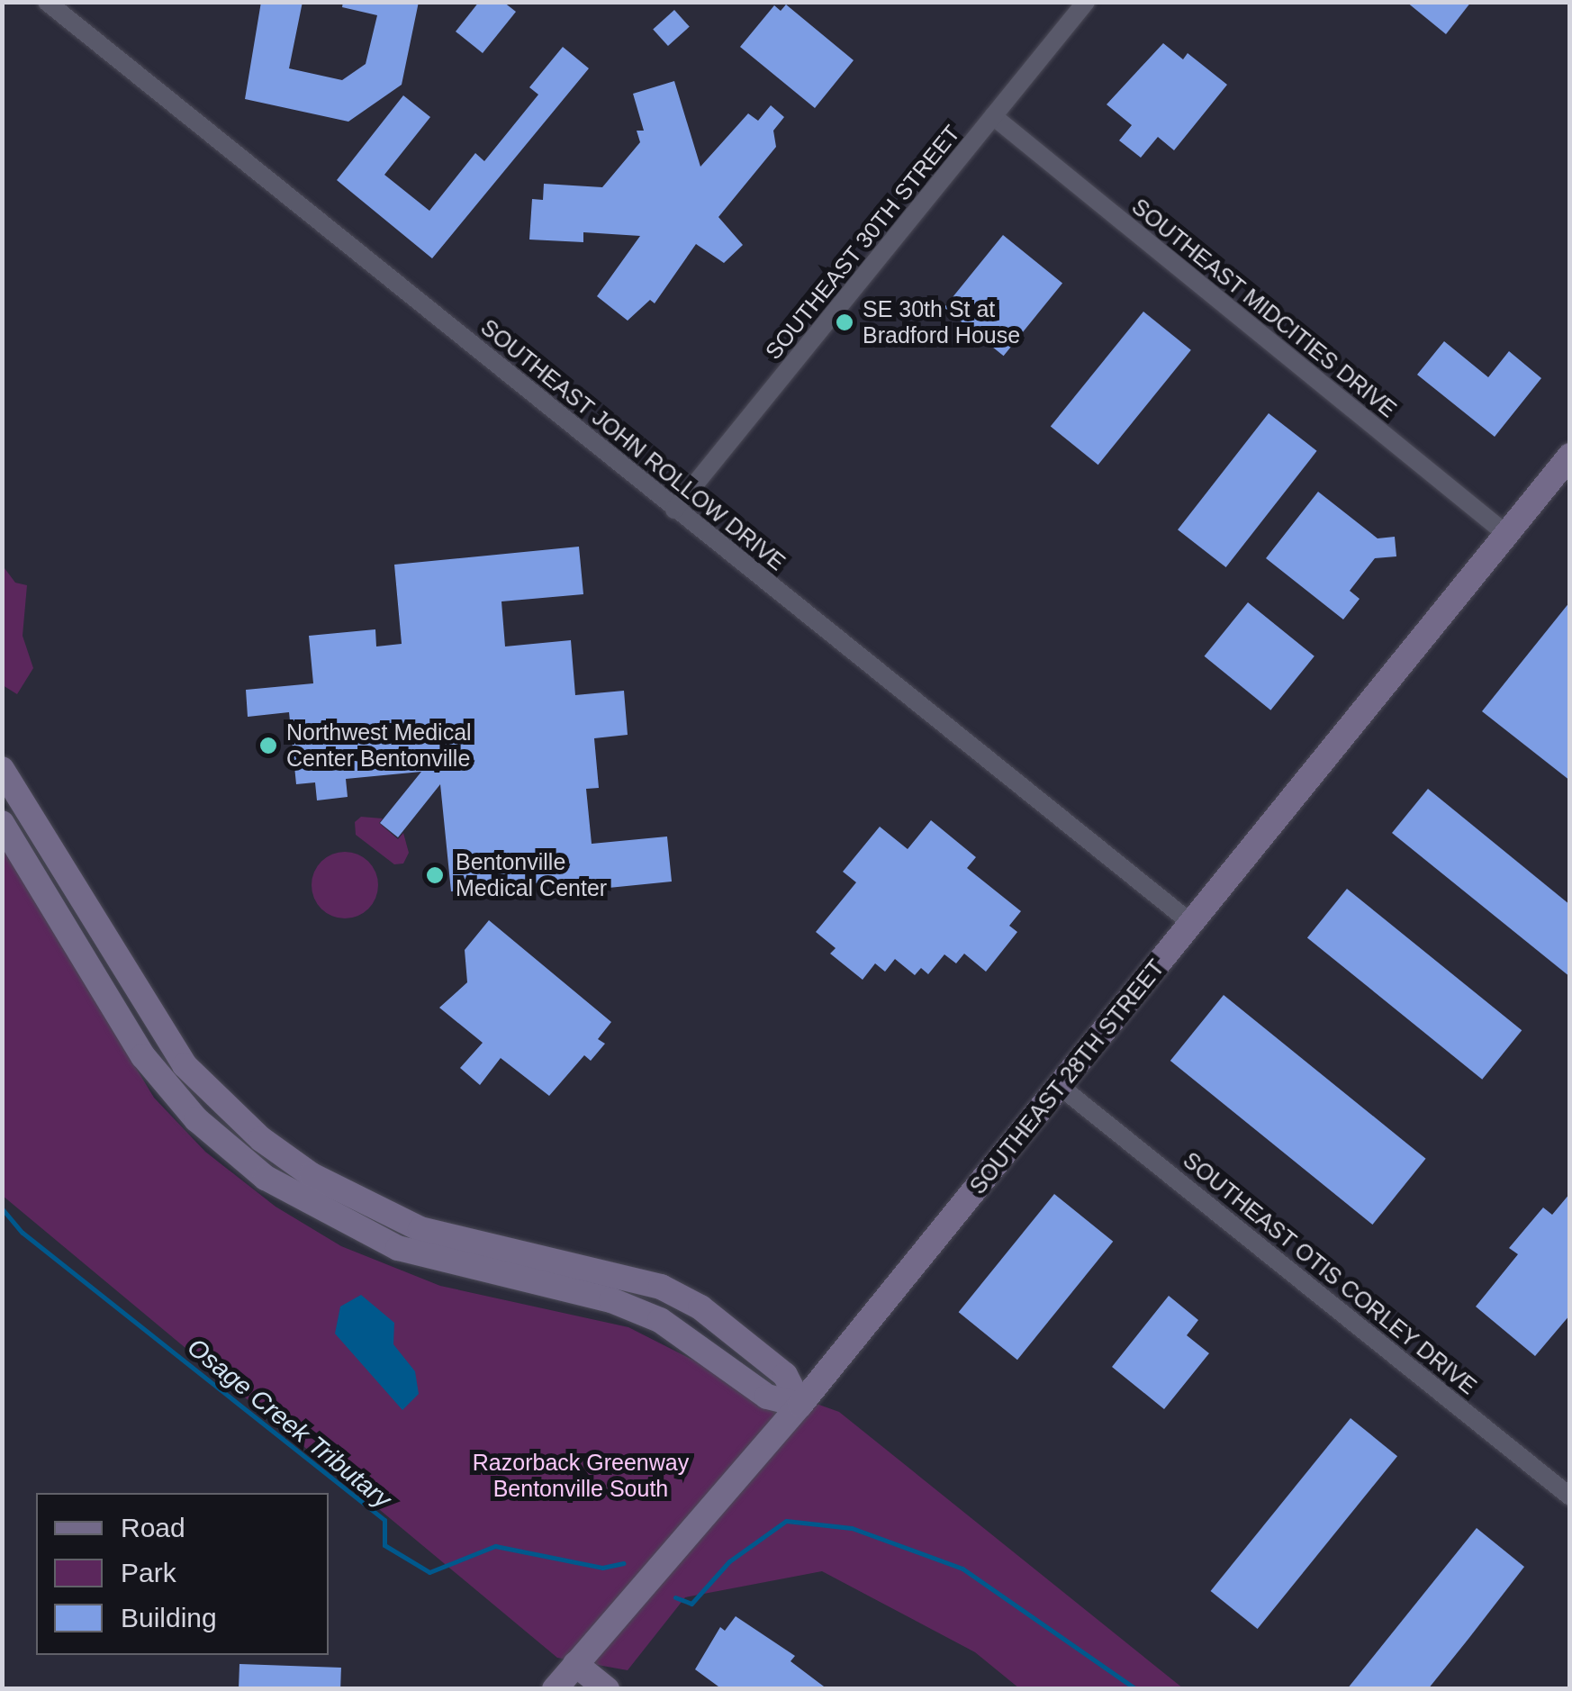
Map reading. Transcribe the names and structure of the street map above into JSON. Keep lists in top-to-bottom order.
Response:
{
  "streets": {
    "main road": ["SOUTHEAST 28TH STREET"],
    "street": [
      "SOUTHEAST 30TH STREET",
      "SOUTHEAST MIDCITIES DRIVE",
      "SOUTHEAST JOHN ROLLOW DRIVE",
      "SOUTHEAST OTIS CORLEY DRIVE"
    ]
  },
  "crossings": [
    ["SOUTHEAST 30TH STREET", "SOUTHEAST MIDCITIES DRIVE"],
    ["SOUTHEAST 30TH STREET", "SOUTHEAST JOHN ROLLOW DRIVE"],
    ["SOUTHEAST MIDCITIES DRIVE", "SOUTHEAST 28TH STREET"],
    ["SOUTHEAST JOHN ROLLOW DRIVE", "SOUTHEAST 28TH STREET"],
    ["SOUTHEAST 28TH STREET", "SOUTHEAST OTIS CORLEY DRIVE"]
  ],
  "water": ["Osage Creek Tributary"],
  "parks": ["Razorback Greenway Bentonville South"],
  "places": ["SE 30th St at Bradford House", "Northwest Medical Center Bentonville", "Bentonville Medical Center"],
  "legend": ["Road", "Park", "Building"]
}
